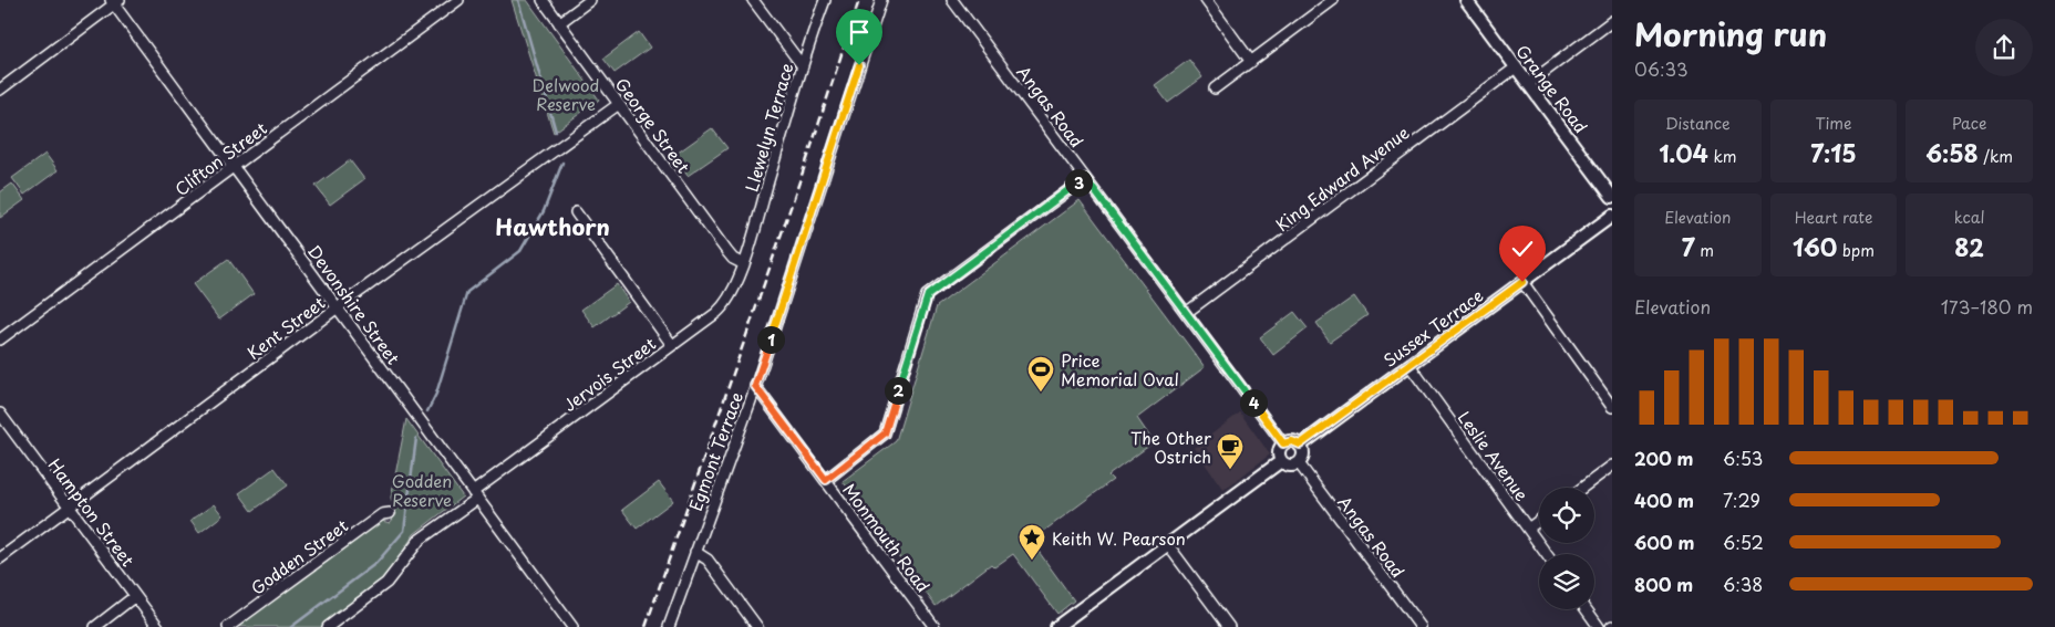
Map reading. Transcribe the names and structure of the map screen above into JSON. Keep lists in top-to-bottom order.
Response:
{
  "streets": {
    "street": [
      "Grange Road",
      "Angas Road",
      "George Street",
      "Llewelyn Terrace",
      "Clifton Street",
      "King Edward Avenue",
      "Devonshire Street",
      "Kent Street",
      "Sussex Terrace",
      "Jervois Street",
      "Egmont Terrace",
      "Leslie Avenue",
      "Hampton Street",
      "Monmouth Road",
      "Godden Street"
    ]
  },
  "crossings": [
    ["Grange Road", "King Edward Avenue"],
    ["Angas Road", "King Edward Avenue"],
    ["Angas Road", "Sussex Terrace"],
    ["George Street", "Llewelyn Terrace"],
    ["George Street", "Kent Street"],
    ["George Street", "Jervois Street"],
    ["Llewelyn Terrace", "Jervois Street"],
    ["Clifton Street", "Devonshire Street"],
    ["Devonshire Street", "Kent Street"],
    ["Devonshire Street", "Jervois Street"],
    ["Kent Street", "Hampton Street"],
    ["Sussex Terrace", "Leslie Avenue"],
    ["Egmont Terrace", "Monmouth Road"]
  ],
  "districts": ["Hawthorn"],
  "parks": ["Delwood Reserve", "Godden Reserve"],
  "places": {
    "sports": ["Price Memorial Oval"],
    "cafe": ["The Other Ostrich"],
    "place": ["Keith W. Pearson"]
  },
  "page": {
    "heading": ["Morning run", "06:33"],
    "stats": [
      ["Distance", "1.04 km"],
      ["Time", "7:15"],
      ["Pace", "6:58 /km"],
      ["Elevation", "7 m"],
      ["Heart rate", "160 bpm"],
      ["kcal", "82"]
    ],
    "pins": [
      "3",
      "1",
      "2",
      "4"
    ],
    "chart": ["Elevation", "173–180 m"],
    "list": [
      {
        "name": "200 m",
        "note": "6:53"
      },
      {
        "name": "400 m",
        "note": "7:29"
      },
      {
        "name": "600 m",
        "note": "6:52"
      },
      {
        "name": "800 m",
        "note": "6:38"
      }
    ]
  }
}
